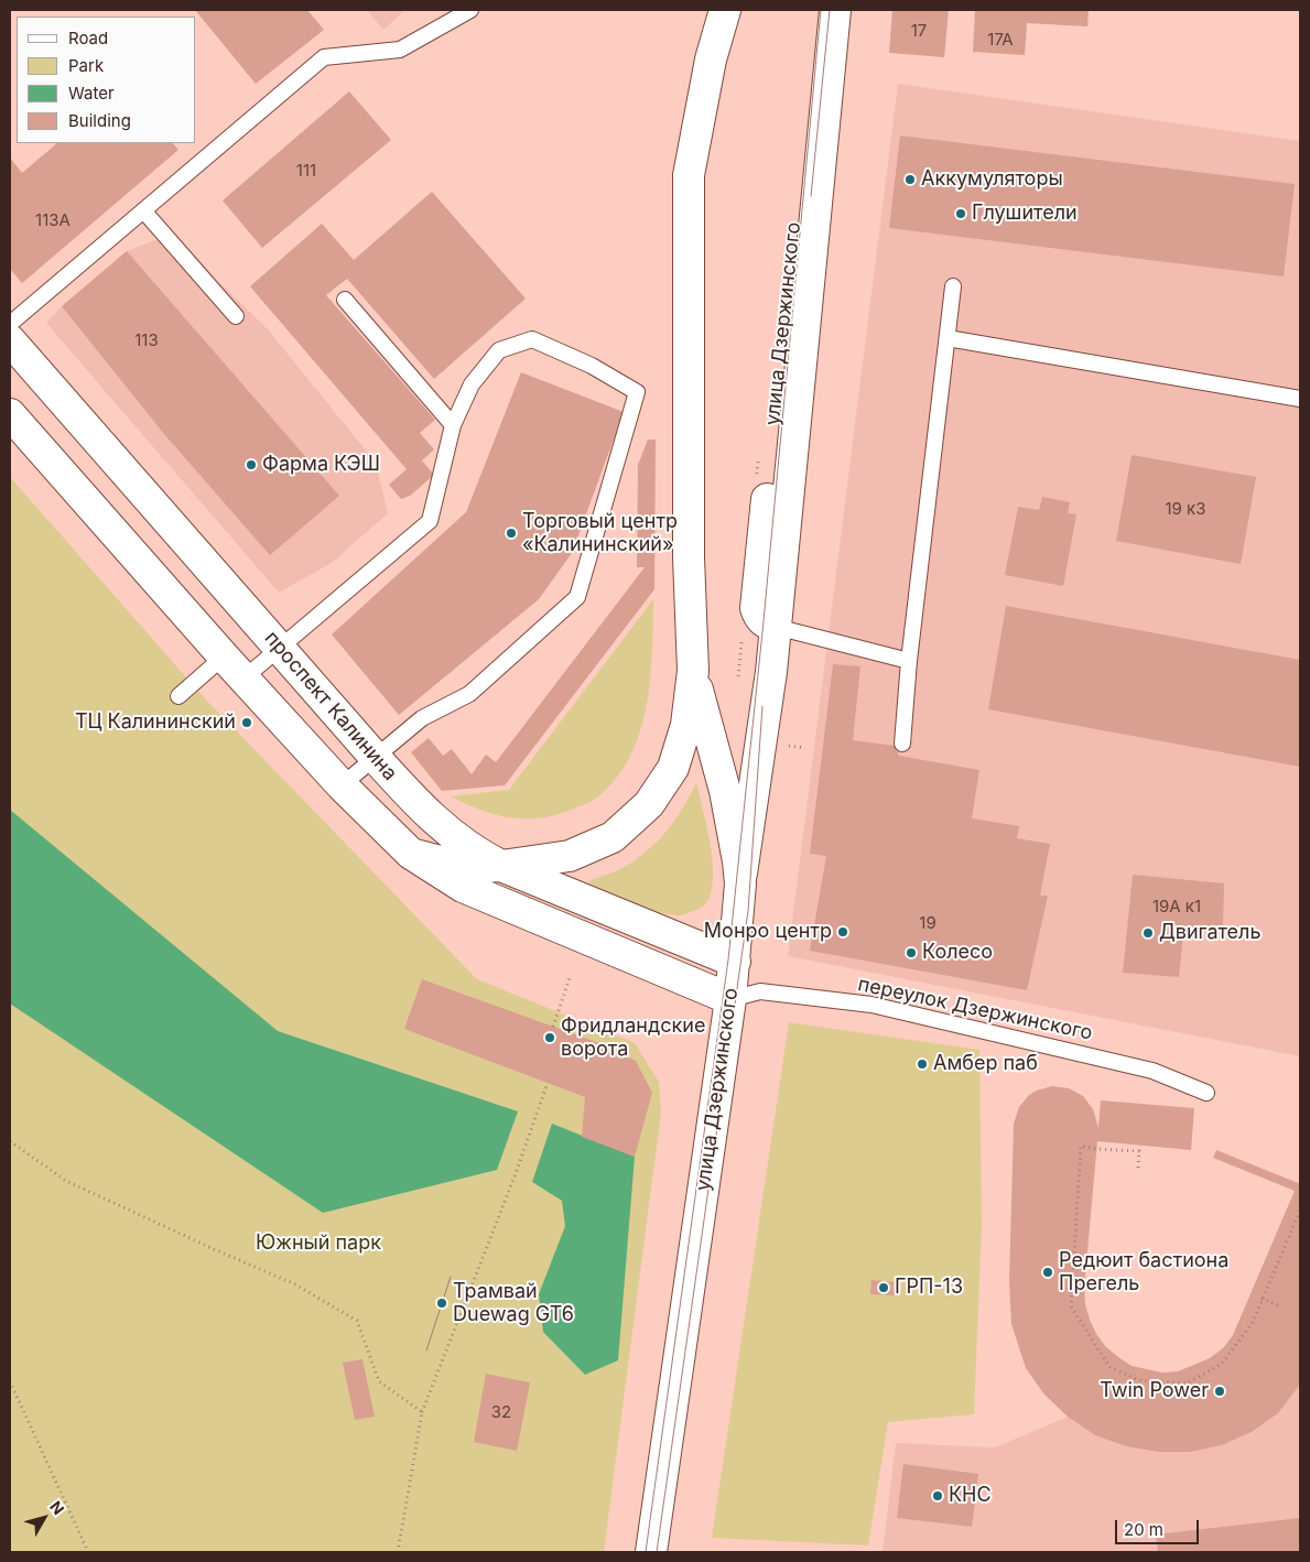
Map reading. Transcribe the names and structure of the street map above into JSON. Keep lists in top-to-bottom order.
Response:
{
  "streets": {
    "main road": ["улица Дзержинского", "проспект Калинина"],
    "lane": ["переулок Дзержинского"]
  },
  "crossings": [
    ["улица Дзержинского", "проспект Калинина"],
    ["улица Дзержинского", "переулок Дзержинского"]
  ],
  "parks": ["Южный парк"],
  "places": [
    "Аккумуляторы",
    "Глушители",
    "Фарма КЭШ",
    "Торговый центр «Калининский»",
    "ТЦ Калининский",
    "Монро центр",
    "Двигатель",
    "Колесо",
    "Фридландские ворота",
    "Амбер паб",
    "Редюит бастиона Прегель",
    "ГРП-13",
    "Трамвай Duewag GT6",
    "Twin Power",
    "КНС"
  ],
  "house_numbers": [
    "17",
    "17А",
    "111",
    "113А",
    "113",
    "19 к3",
    "19А к1",
    "19",
    "32"
  ],
  "legend": [
    "Road",
    "Park",
    "Water",
    "Building"
  ],
  "scale_bar": "20 m",
  "north": "top right"
}
